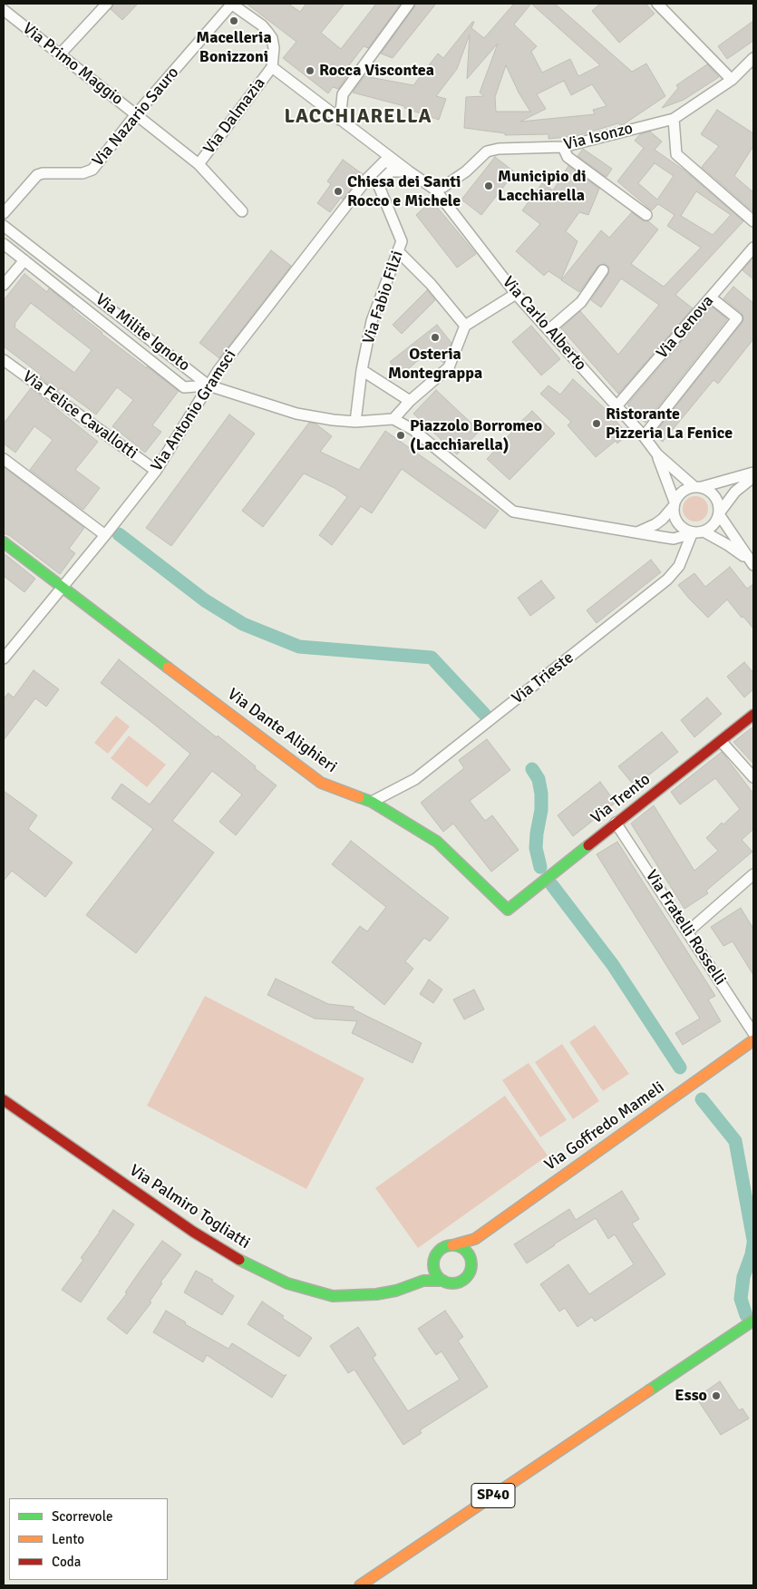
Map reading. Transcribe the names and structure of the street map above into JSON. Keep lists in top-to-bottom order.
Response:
{
  "streets": {
    "street": [
      "Via Primo Maggio",
      "Via Dalmazia",
      "Via Nazario Sauro",
      "Via Isonzo",
      "Via Fabio Filzi",
      "Via Carlo Alberto",
      "Via Genova",
      "Via Milite Ignoto",
      "Via Antonio Gramsci",
      "Via Felice Cavallotti",
      "Via Trieste",
      "Via Dante Alighieri",
      "Via Trento",
      "Via Fratelli Rosselli",
      "Via Goffredo Mameli",
      "Via Palmiro Togliatti",
      "SP40"
    ]
  },
  "crossings": [
    ["Via Primo Maggio", "Via Dalmazia"],
    ["Via Primo Maggio", "Via Nazario Sauro"],
    ["Via Isonzo", "Via Carlo Alberto"],
    ["Via Fabio Filzi", "Via Carlo Alberto"],
    ["Via Fabio Filzi", "Via Antonio Gramsci"],
    ["Via Carlo Alberto", "Via Genova"],
    ["Via Carlo Alberto", "Via Antonio Gramsci"],
    ["Via Carlo Alberto", "Via Trieste"],
    ["Via Milite Ignoto", "Via Antonio Gramsci"],
    ["Via Antonio Gramsci", "Via Felice Cavallotti"],
    ["Via Antonio Gramsci", "Via Dante Alighieri"],
    ["Via Trieste", "Via Dante Alighieri"],
    ["Via Dante Alighieri", "Via Trento"],
    ["Via Trento", "Via Fratelli Rosselli"],
    ["Via Goffredo Mameli", "Via Palmiro Togliatti"]
  ],
  "districts": ["LACCHIARELLA"],
  "places": [
    "Macelleria Bonizzoni",
    "Rocca Viscontea",
    "Municipio di Lacchiarella",
    "Chiesa dei Santi Rocco e Michele",
    "Osteria Montegrappa",
    "Ristorante Pizzeria La Fenice",
    "Piazzolo Borromeo (Lacchiarella)",
    "Esso"
  ],
  "legend": ["Scorrevole", "Lento", "Coda"]
}
